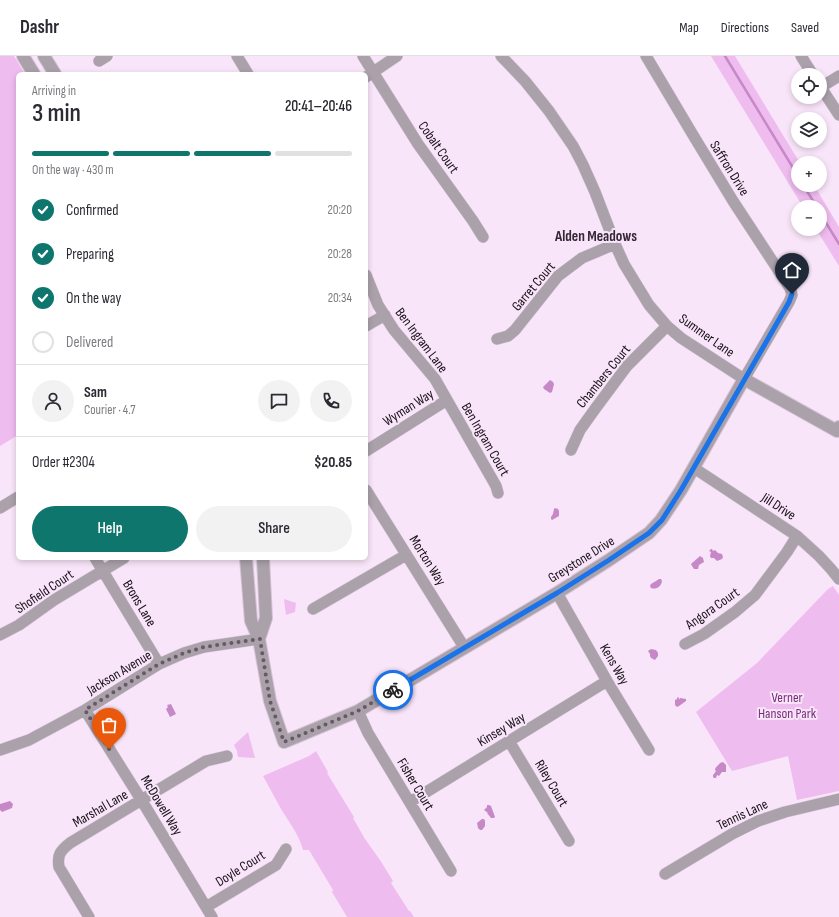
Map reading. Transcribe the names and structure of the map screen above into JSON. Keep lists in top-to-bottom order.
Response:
{
  "streets": {
    "street": [
      "Cobalt Court",
      "Saffron Drive",
      "Garret Court",
      "Summer Lane",
      "Ben Ingram Lane",
      "Chambers Court",
      "Wyman Way",
      "Ben Ingram Court",
      "Jill Drive",
      "Greystone Drive",
      "Morton Way",
      "Shofield Court",
      "Brons Lane",
      "Angora Court",
      "Kens Way",
      "Jackson Avenue",
      "Kinsey Way",
      "Riley Court",
      "Fisher Court",
      "McDowell Way",
      "Marshal Lane",
      "Tennis Lane",
      "Doyle Court"
    ]
  },
  "crossings": [
    ["Saffron Drive", "Greystone Drive"],
    ["Garret Court", "Summer Lane"],
    ["Summer Lane", "Chambers Court"],
    ["Summer Lane", "Greystone Drive"],
    ["Ben Ingram Lane", "Wyman Way"],
    ["Ben Ingram Lane", "Ben Ingram Court"],
    ["Wyman Way", "Ben Ingram Court"],
    ["Jill Drive", "Greystone Drive"],
    ["Jill Drive", "Angora Court"],
    ["Greystone Drive", "Morton Way"],
    ["Greystone Drive", "Kens Way"],
    ["Greystone Drive", "Jackson Avenue"],
    ["Greystone Drive", "Fisher Court"],
    ["Shofield Court", "Brons Lane"],
    ["Brons Lane", "Jackson Avenue"],
    ["Kens Way", "Kinsey Way"],
    ["Jackson Avenue", "McDowell Way"],
    ["Kinsey Way", "Riley Court"],
    ["Kinsey Way", "Fisher Court"],
    ["McDowell Way", "Marshal Lane"],
    ["McDowell Way", "Doyle Court"]
  ],
  "districts": ["Alden Meadows"],
  "parks": ["Verner Hanson Park"],
  "page": {
    "header": "Dashr",
    "nav": ["Map", "Directions", "Saved"],
    "map_buttons": ["+", "−"],
    "heading": ["3 min", "Arriving in", "20:41–20:46"],
    "panel": [
      "Sam",
      "Courier · 4.7",
      "Order #2304",
      "$20.85"
    ],
    "bar": "On the way · 430 m",
    "list": [
      ["Confirmed", "20:20"],
      ["Preparing", "20:28"],
      ["On the way", "20:34"],
      "Delivered"
    ],
    "buttons": ["Help", "Share"]
  }
}
